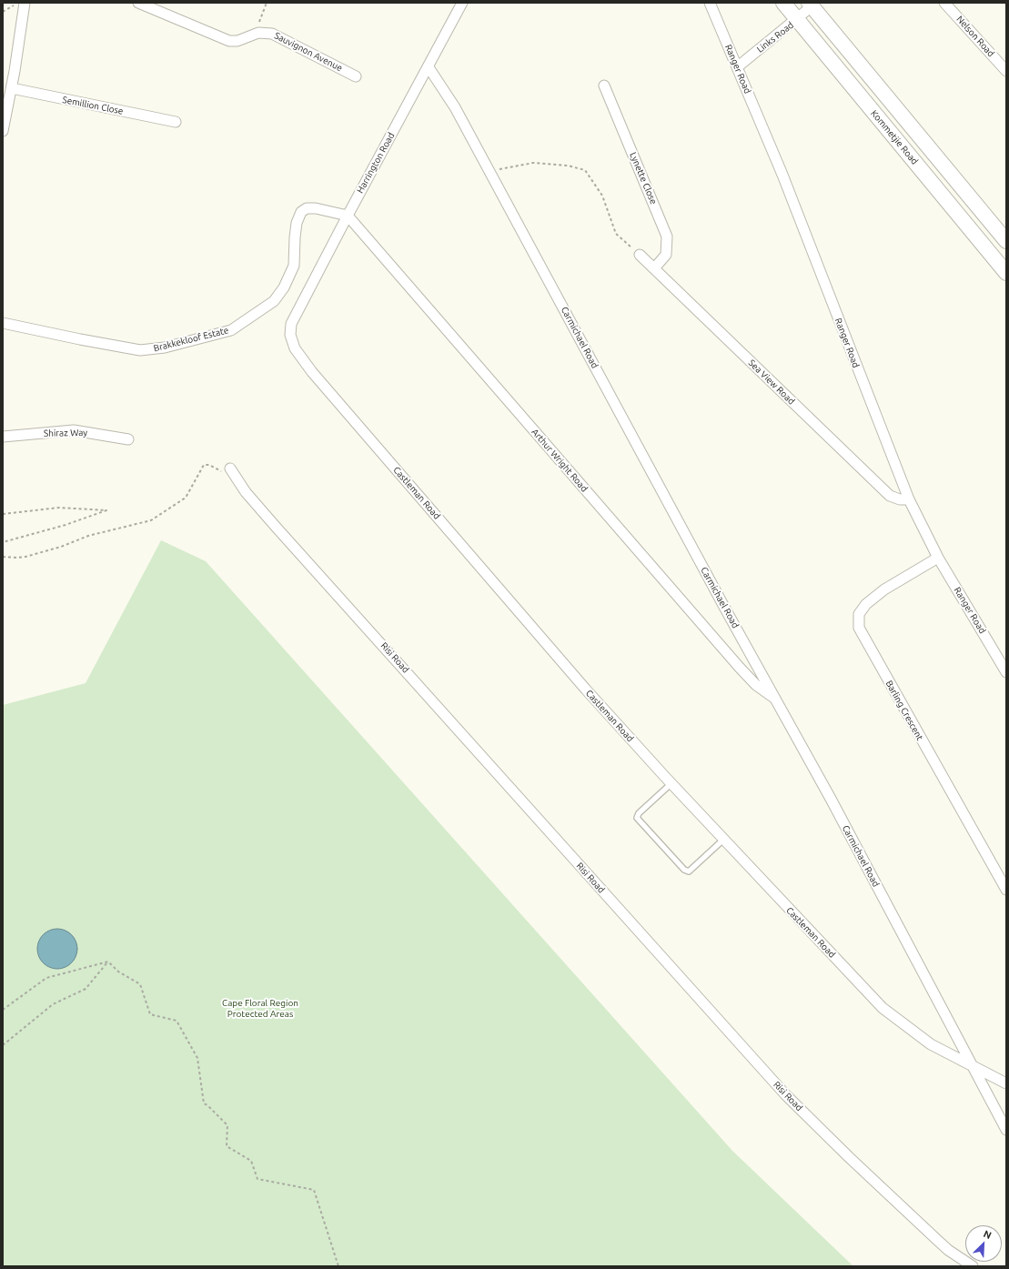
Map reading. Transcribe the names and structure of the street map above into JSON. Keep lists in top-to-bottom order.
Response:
{
  "streets": {
    "main road": ["Kommetjie Road"],
    "street": [
      "Nelson Road",
      "Links Road",
      "Sauvignon Avenue",
      "Ranger Road",
      "Semillion Close",
      "Harrington Road",
      "Lynette Close",
      "Carmichael Road",
      "Brakkekloof Estate",
      "Sea View Road",
      "Shiraz Way",
      "Arthur Wright Road",
      "Castleman Road",
      "Risi Road",
      "Barling Crescent"
    ]
  },
  "crossings": [
    ["Links Road", "Ranger Road"],
    ["Links Road", "Kommetjie Road"],
    ["Ranger Road", "Sea View Road"],
    ["Ranger Road", "Barling Crescent"],
    ["Harrington Road", "Carmichael Road"],
    ["Harrington Road", "Brakkekloof Estate"],
    ["Harrington Road", "Arthur Wright Road"],
    ["Harrington Road", "Castleman Road"],
    ["Lynette Close", "Sea View Road"],
    ["Carmichael Road", "Arthur Wright Road"],
    ["Carmichael Road", "Castleman Road"],
    ["Brakkekloof Estate", "Arthur Wright Road"]
  ],
  "parks": ["Cape Floral Region Protected Areas"],
  "north": "top right"
}
